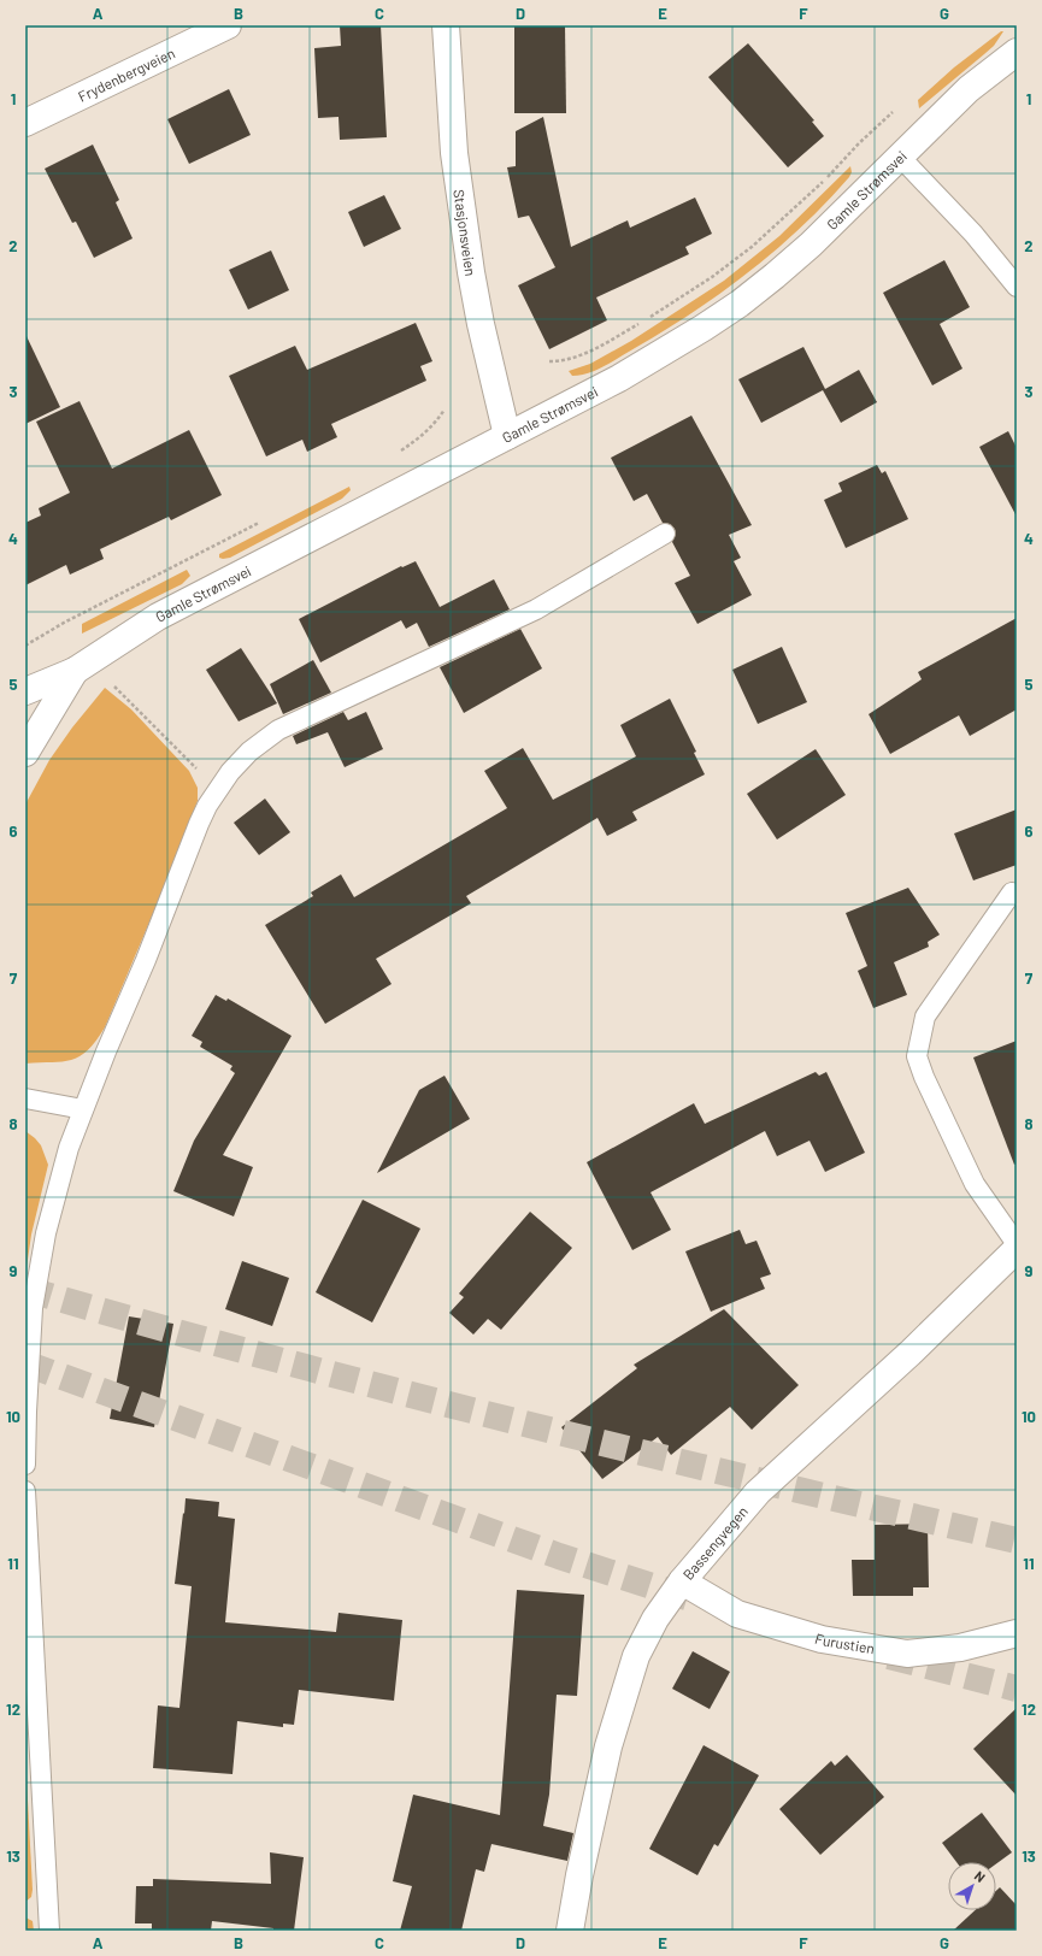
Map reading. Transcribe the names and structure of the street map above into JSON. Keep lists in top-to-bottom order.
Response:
{
  "streets": {
    "main road": [
      "Frydenbergveien",
      "Gamle Strømsvei",
      "Stasjonsveien",
      "Bassengvegen",
      "Furustien"
    ]
  },
  "crossings": [
    ["Gamle Strømsvei", "Stasjonsveien"],
    ["Bassengvegen", "Furustien"]
  ],
  "north": "top right",
  "grid": {
    "columns": [
      "A",
      "B",
      "C",
      "D",
      "E",
      "F",
      "G"
    ],
    "rows": [
      "1",
      "2",
      "3",
      "4",
      "5",
      "6",
      "7",
      "8",
      "9",
      "10",
      "11",
      "12",
      "13"
    ]
  }
}
